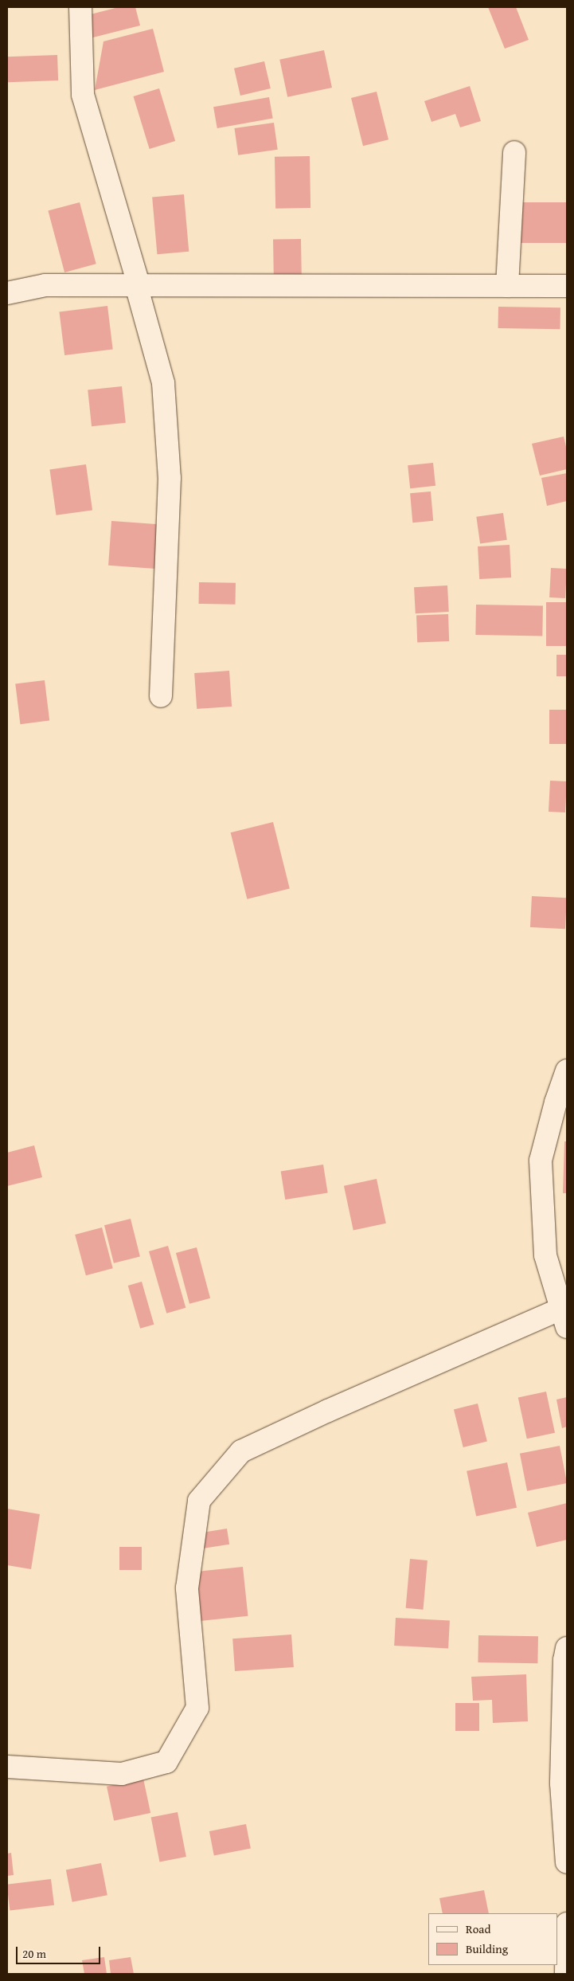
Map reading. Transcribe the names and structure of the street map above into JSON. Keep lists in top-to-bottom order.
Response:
{
  "legend": ["Road", "Building"],
  "scale_bar": "20 m"
}
